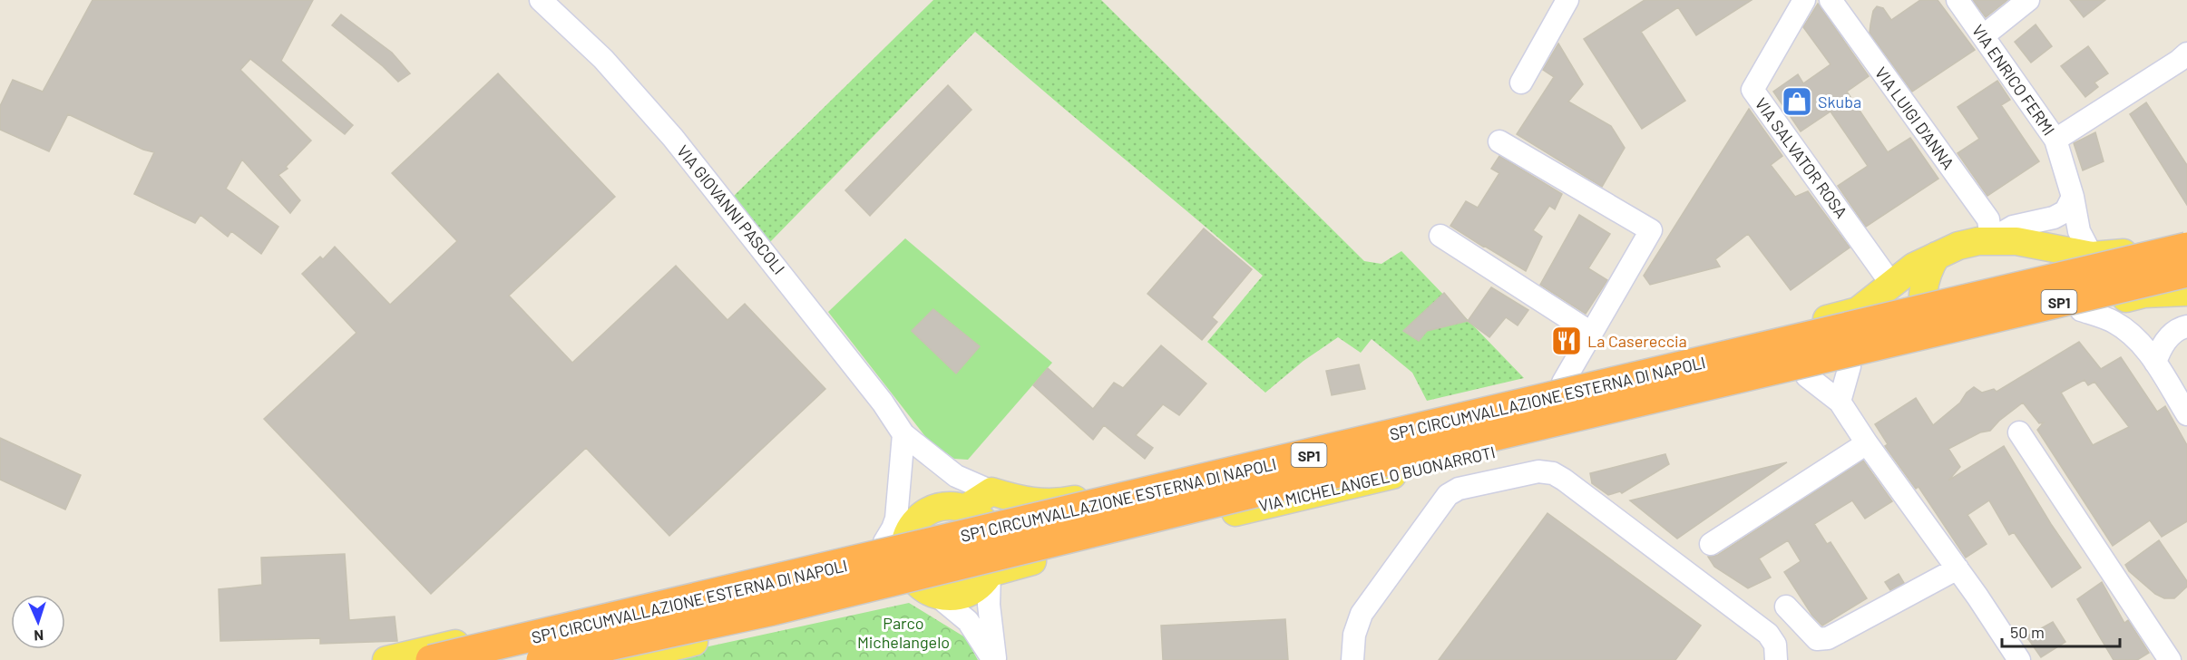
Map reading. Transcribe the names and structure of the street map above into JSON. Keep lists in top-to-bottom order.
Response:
{
  "streets": {
    "highway": ["SP1", "SP1 CIRCUMVALLAZIONE ESTERNA DI NAPOLI"],
    "main road": ["VIA MICHELANGELO BUONARROTI"],
    "street": [
      "VIA ENRICO FERMI",
      "VIA LUIGI D'ANNA",
      "VIA SALVATOR ROSA",
      "VIA GIOVANNI PASCOLI"
    ]
  },
  "parks": ["Parco Michelangelo"],
  "places": {
    "shop": ["Skuba"],
    "restaurant": ["La Casereccia"]
  },
  "scale_bar": "50 m",
  "north": "bottom"
}
